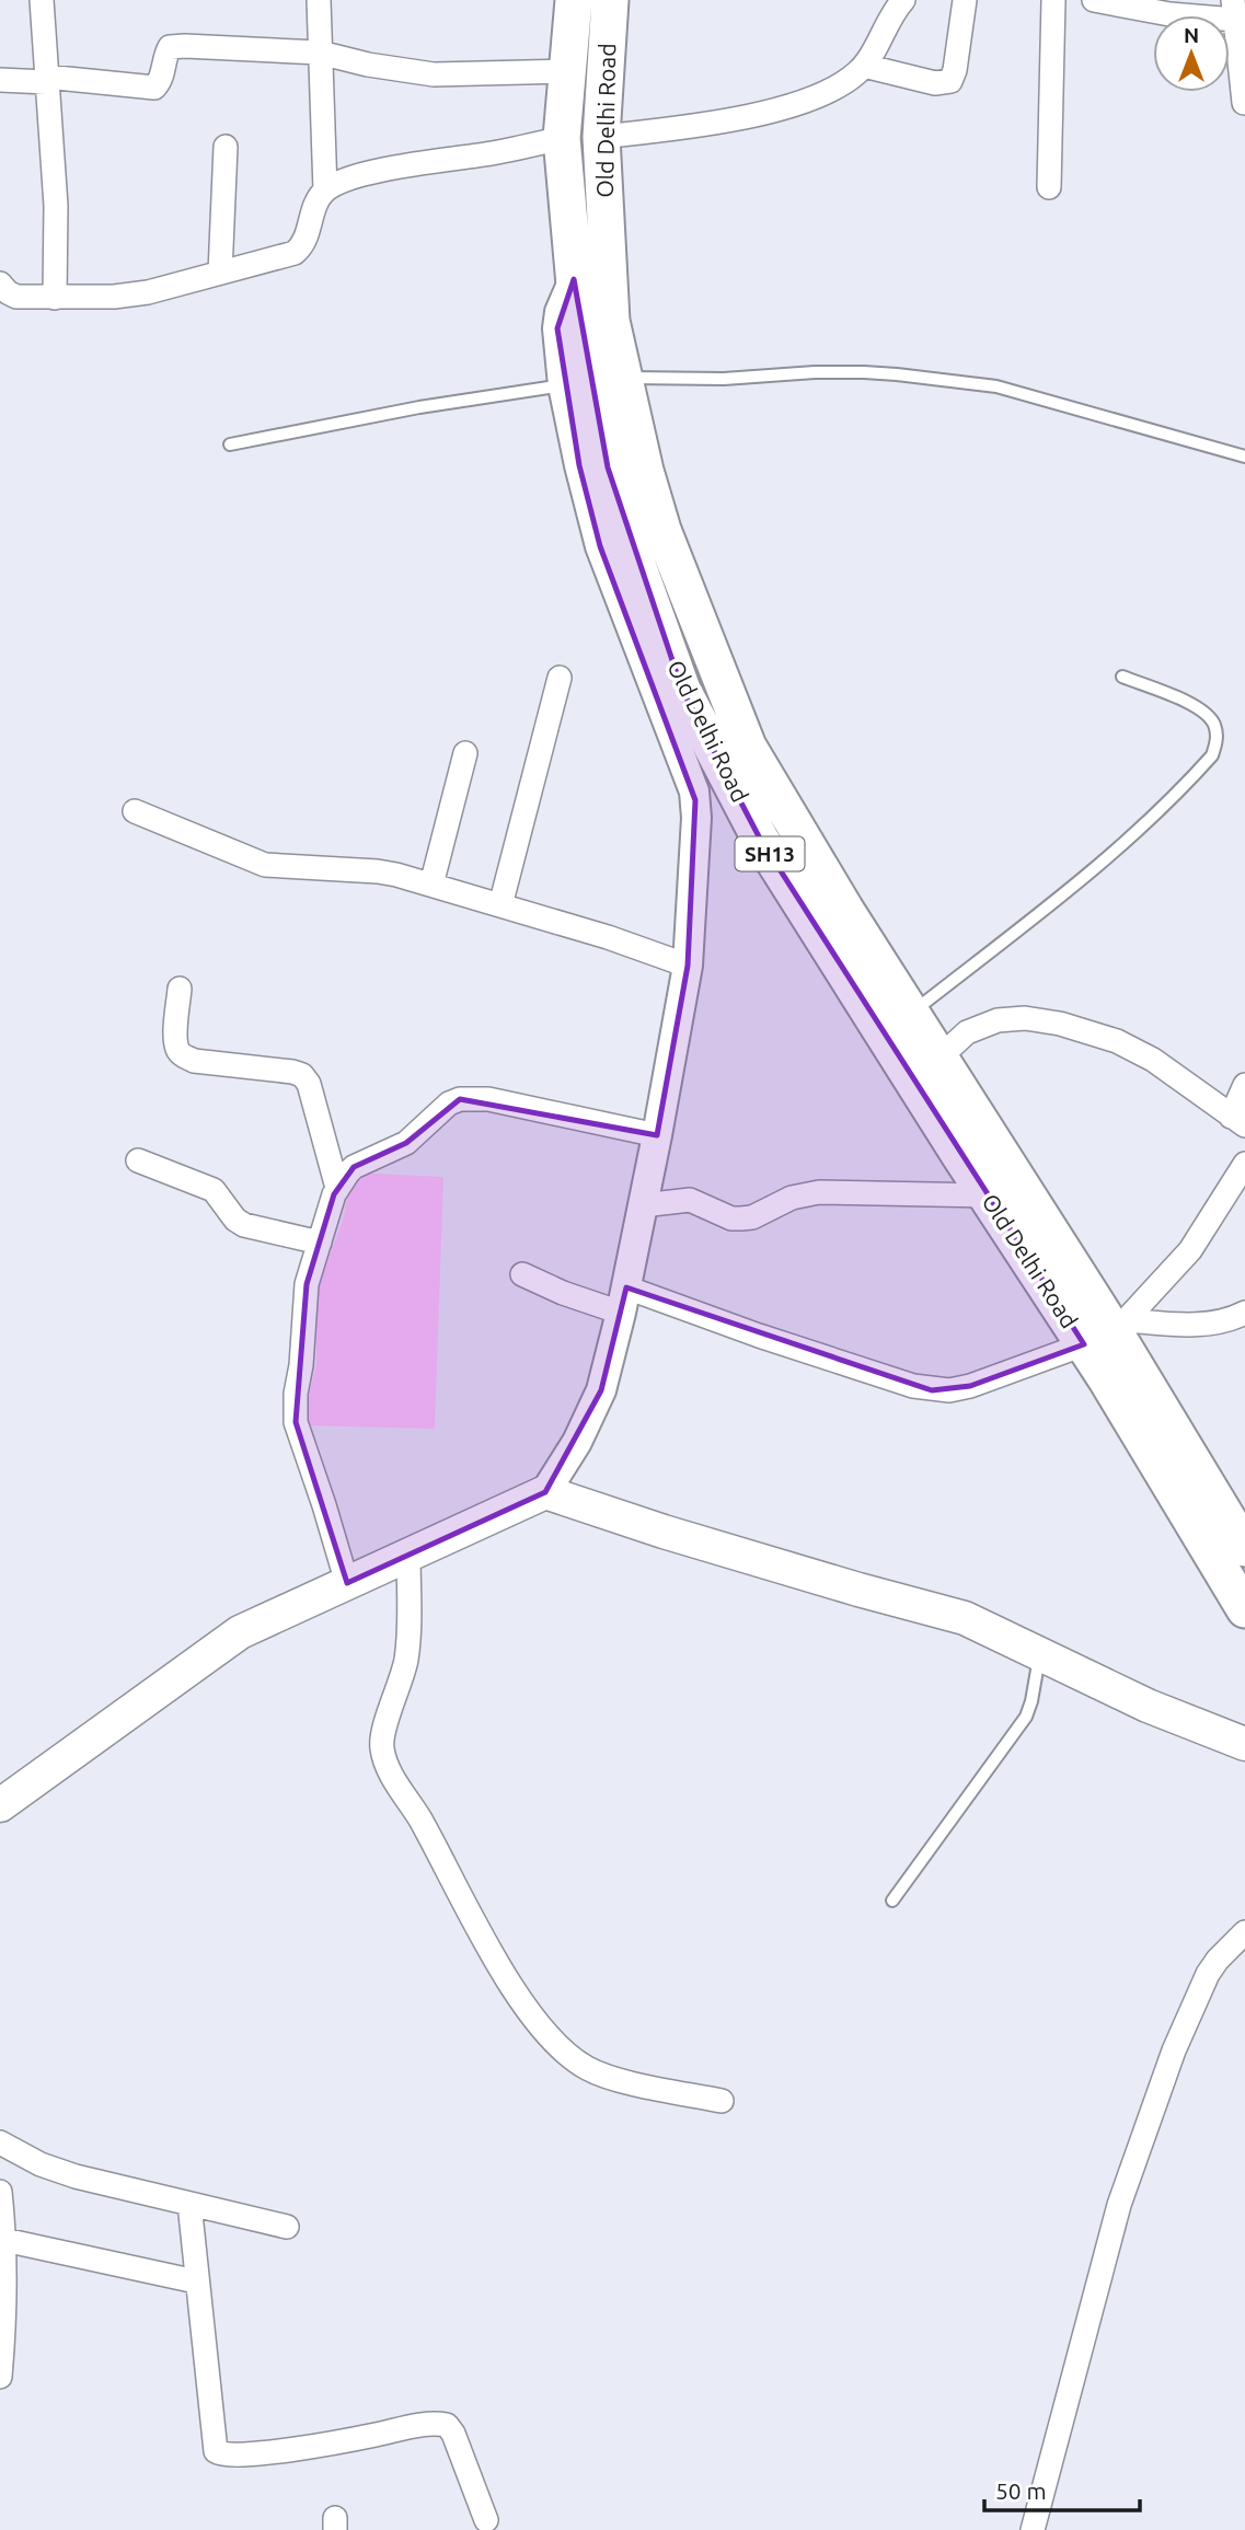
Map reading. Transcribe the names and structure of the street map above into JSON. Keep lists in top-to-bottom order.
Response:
{
  "streets": {
    "main road": ["Old Delhi Road", "SH13"]
  },
  "scale_bar": "50 m",
  "north": "top"
}
